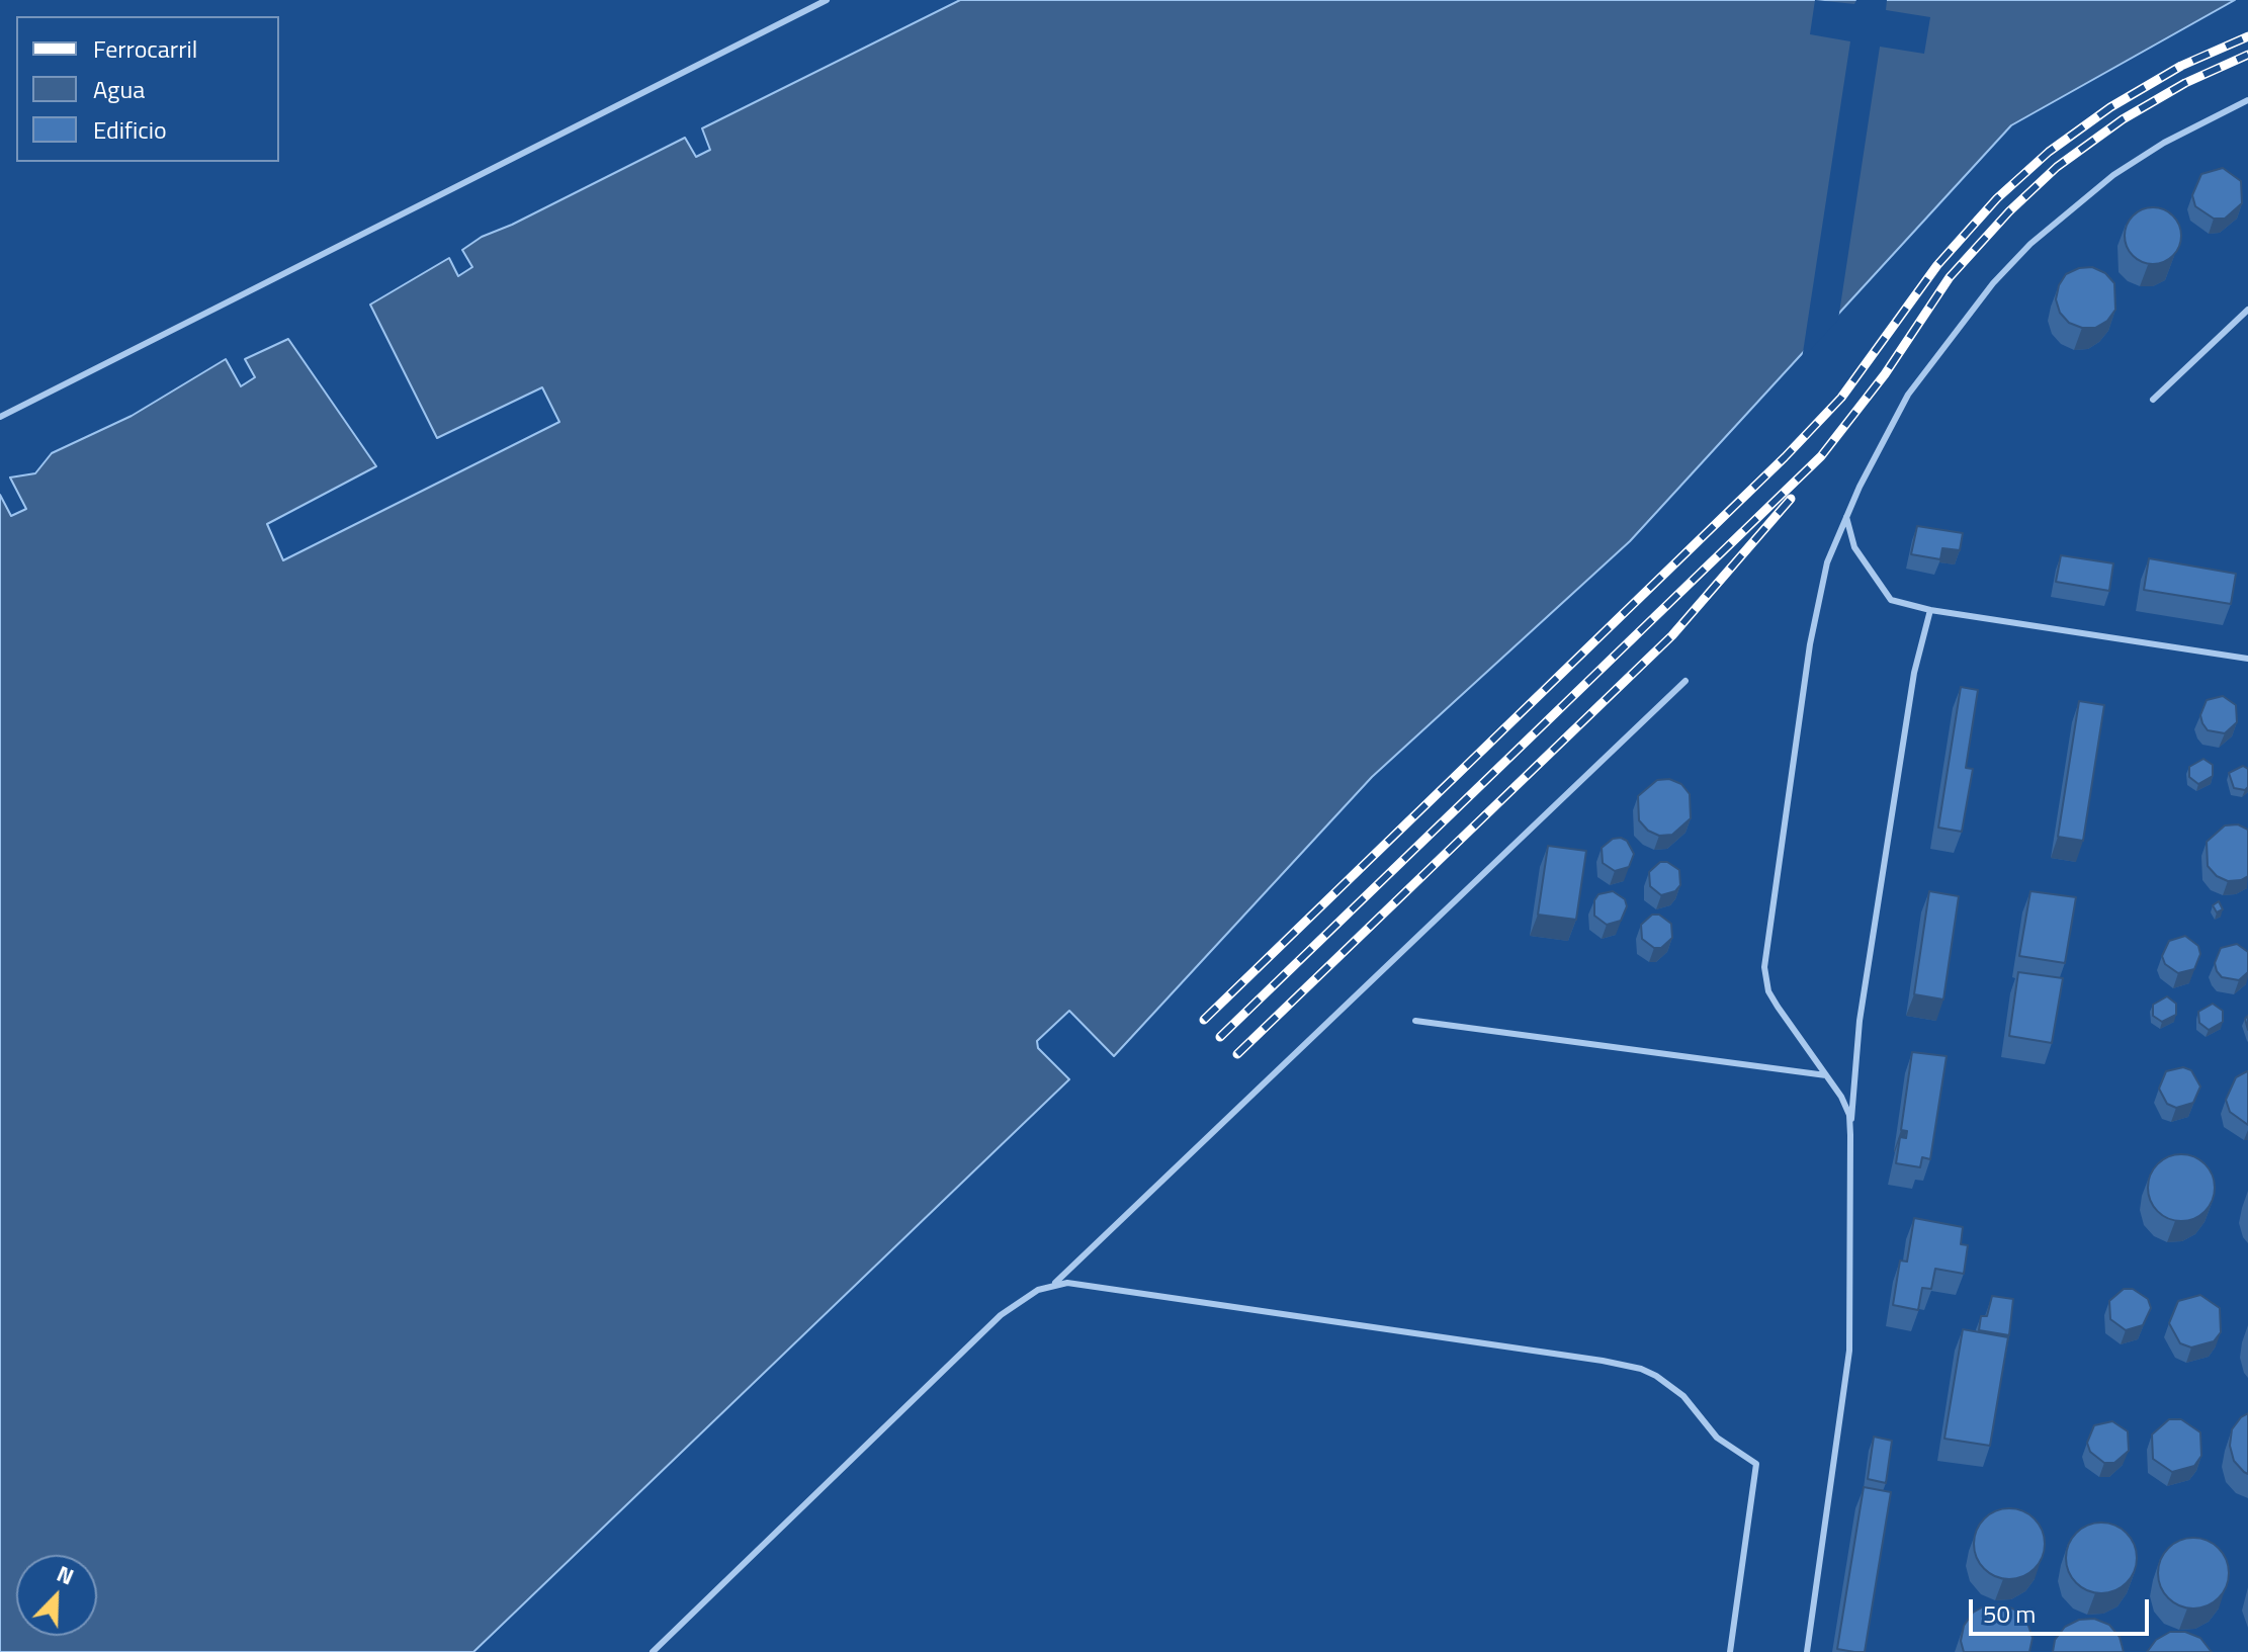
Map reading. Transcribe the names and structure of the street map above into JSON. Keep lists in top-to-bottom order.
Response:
{
  "legend": ["Ferrocarril", "Agua", "Edificio"],
  "scale_bar": "50 m",
  "north": "top right"
}
